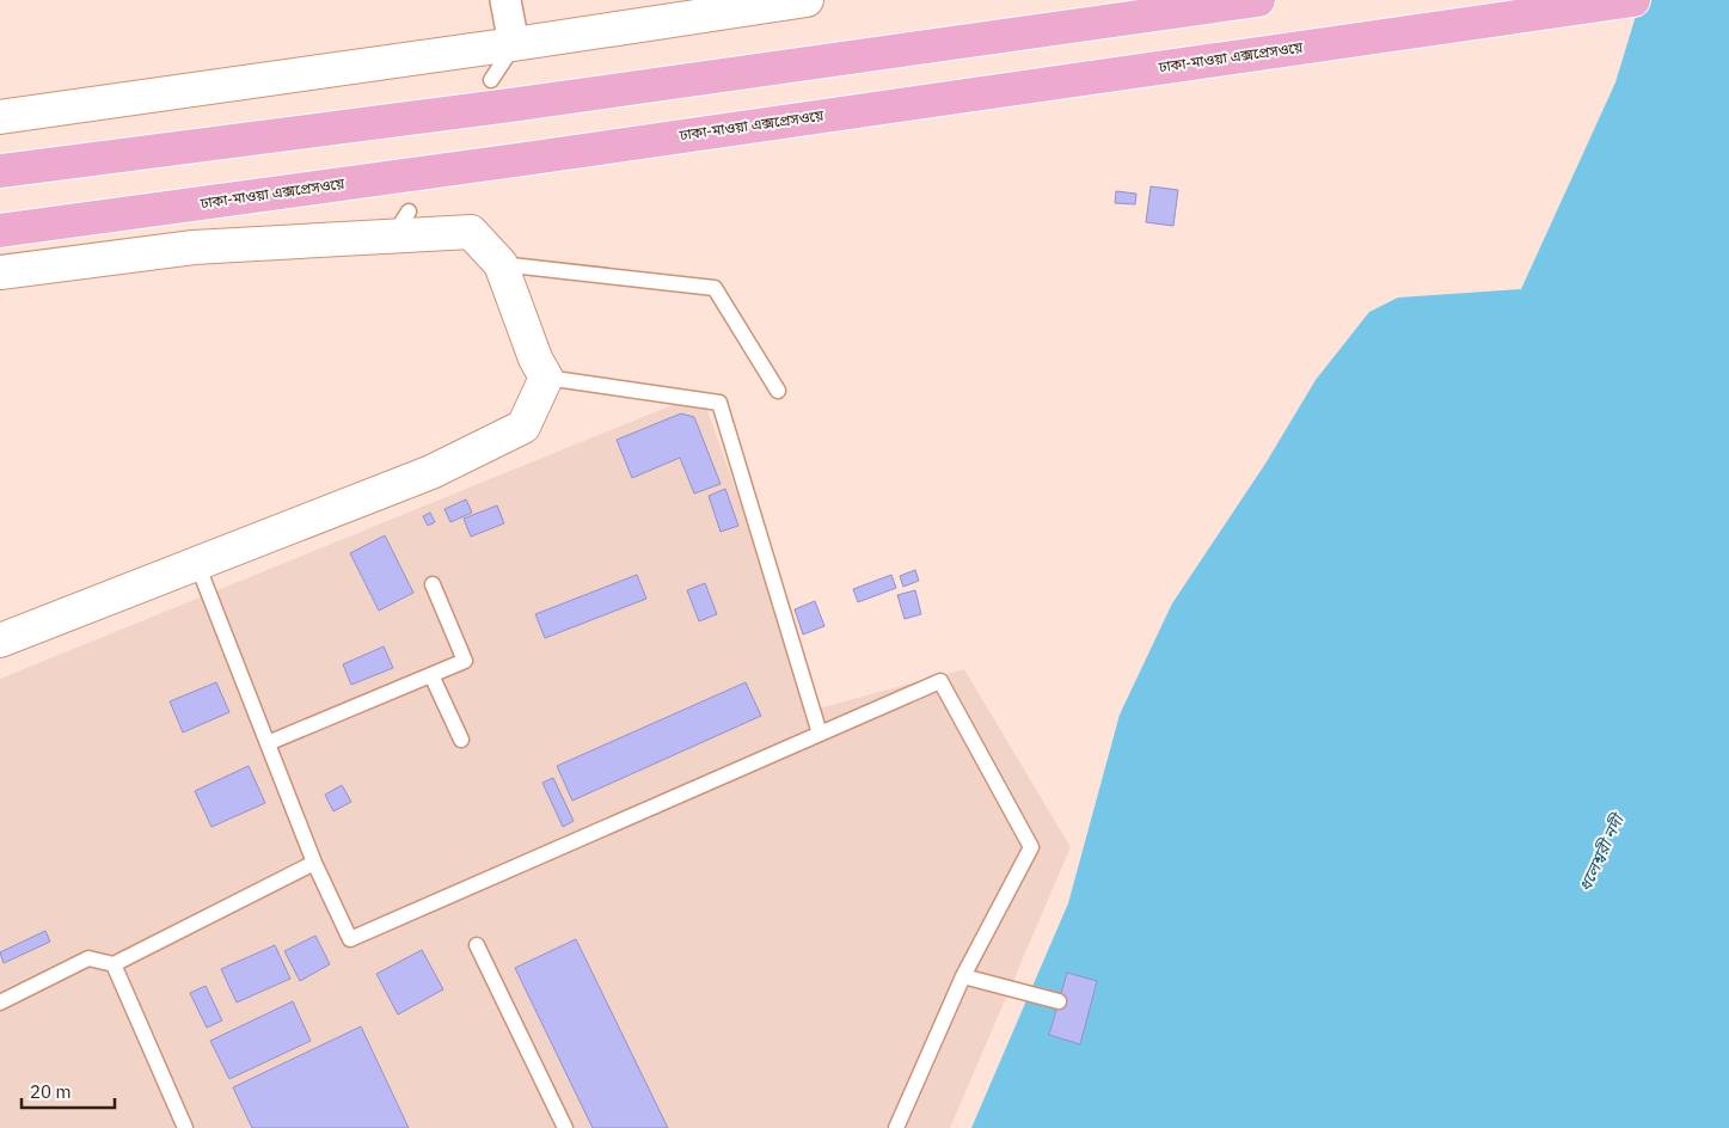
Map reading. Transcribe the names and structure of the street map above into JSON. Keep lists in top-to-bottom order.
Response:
{
  "streets": {
    "highway": ["ঢাকা-মাওয়া এক্সপ্রেসওয়ে"]
  },
  "water": ["ধলেশ্বরী নদী"],
  "scale_bar": "20 m"
}
